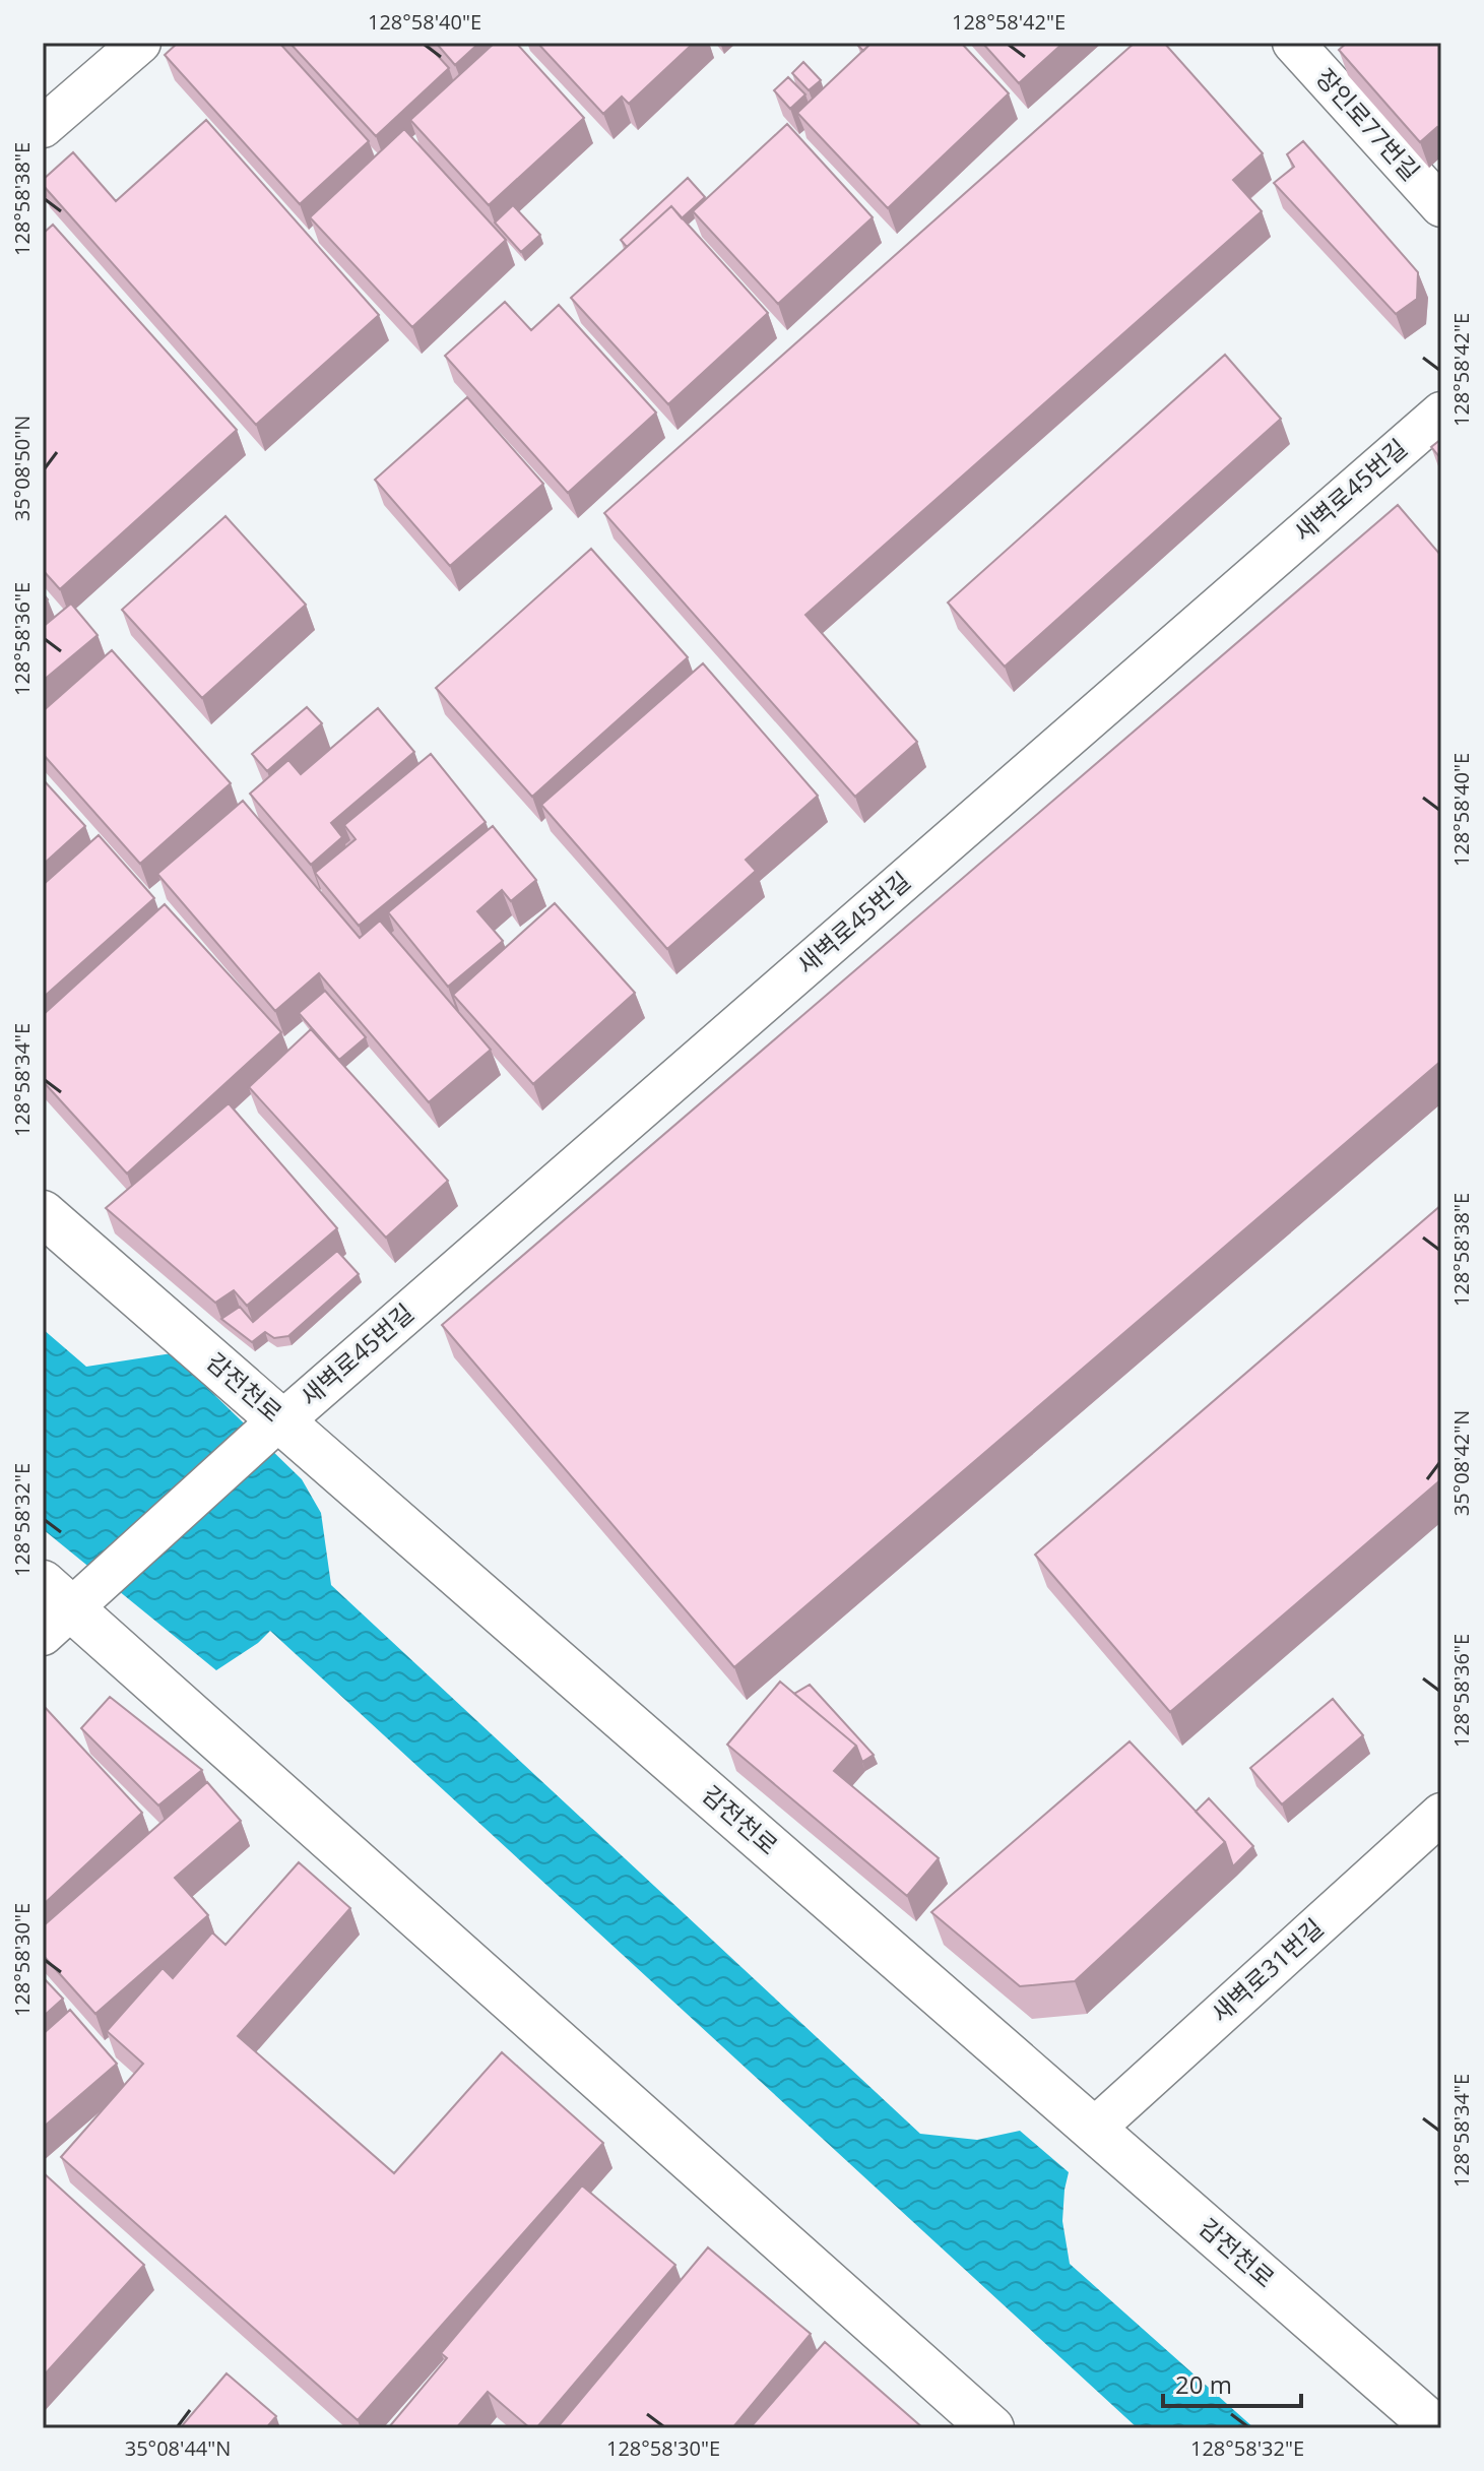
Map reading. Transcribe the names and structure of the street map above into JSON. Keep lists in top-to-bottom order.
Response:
{
  "streets": {
    "street": [
      "장인로77번길",
      "새벽로45번길",
      "감전천로",
      "새벽로31번길"
    ]
  },
  "crossings": [
    ["새벽로45번길", "감전천로"],
    ["감전천로", "새벽로31번길"]
  ],
  "scale_bar": "20 m",
  "coordinates": [
    "128°58'40\"E",
    "128°58'42\"E",
    "128°58'38\"E",
    "35°08'50\"N",
    "128°58'36\"E",
    "128°58'34\"E",
    "35°08'42\"N",
    "128°58'32\"E",
    "128°58'30\"E",
    "35°08'44\"N"
  ]
}
